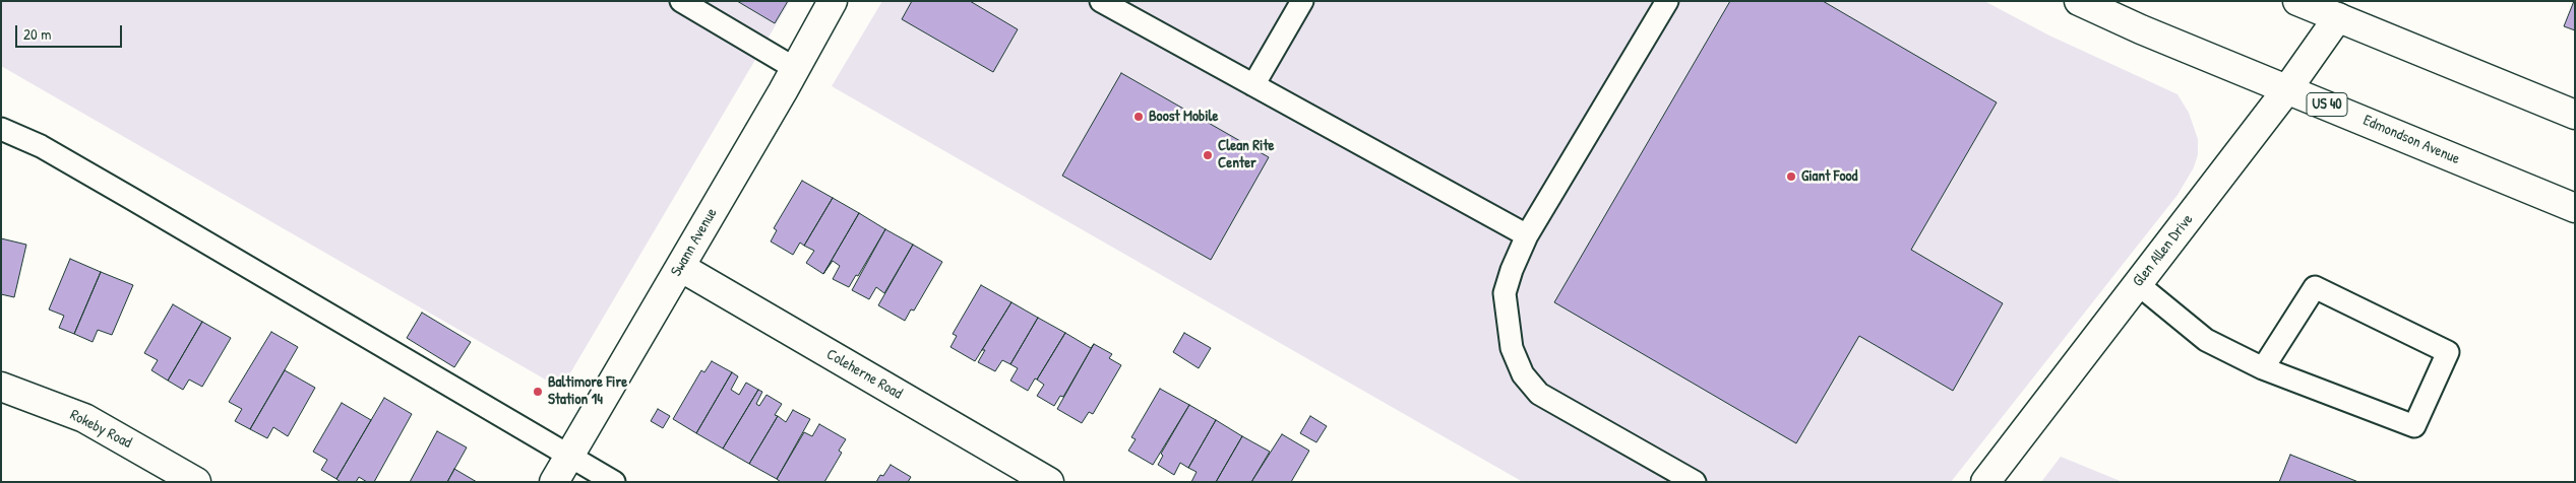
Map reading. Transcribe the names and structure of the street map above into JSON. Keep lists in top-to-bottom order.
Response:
{
  "streets": {
    "street": [
      "US 40",
      "Edmondson Avenue",
      "Swann Avenue",
      "Glen Allen Drive",
      "Coleherne Road",
      "Rokeby Road"
    ]
  },
  "crossings": [
    ["Edmondson Avenue", "Glen Allen Drive"],
    ["Swann Avenue", "Coleherne Road"]
  ],
  "places": [
    "Boost Mobile",
    "Clean Rite Center",
    "Giant Food",
    "Baltimore Fire Station 14"
  ],
  "scale_bar": "20 m"
}
